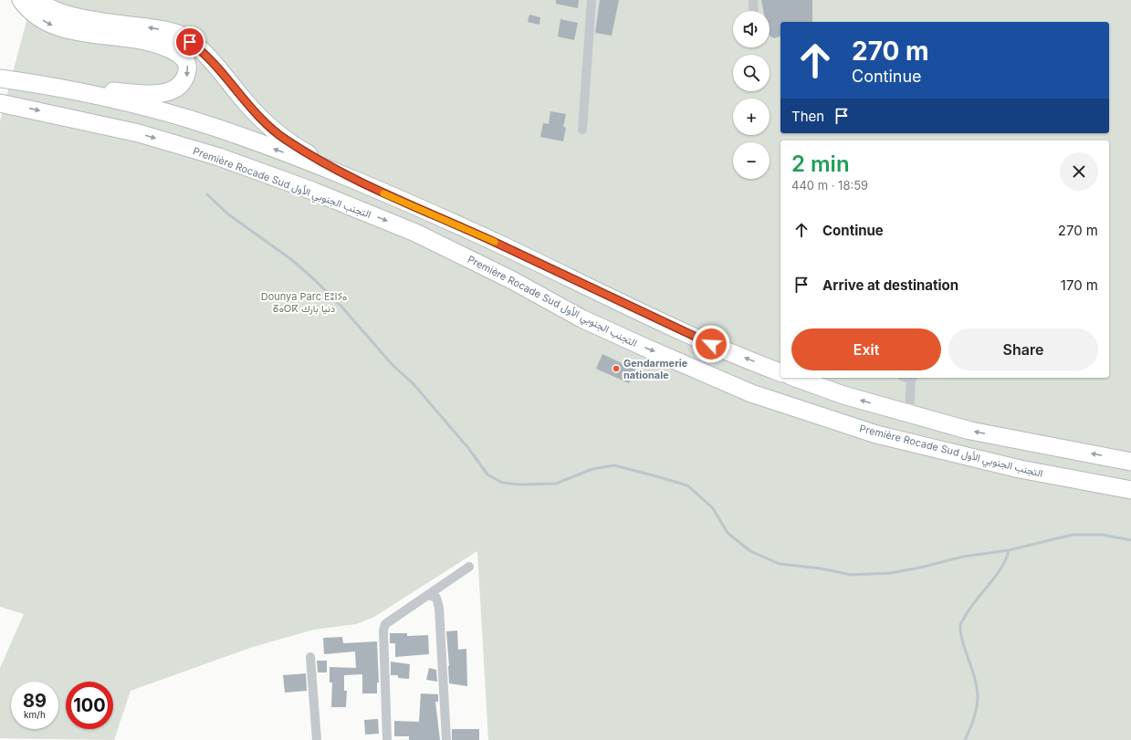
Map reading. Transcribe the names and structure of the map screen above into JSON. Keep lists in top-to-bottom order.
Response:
{
  "streets": {
    "highway": ["Première Rocade Sud التجنب الجنوبي الأول"]
  },
  "parks": ["Dounya Parc ⴹⵓⵏⵢⴰ ⵒⴰⵔⴽ دنيا بارك"],
  "places": ["Gendarmerie nationale"],
  "page": {
    "map_buttons": ["+", "−"],
    "turn": ["270 m", "Continue"],
    "then": "Then",
    "heading": ["2 min", "440 m · 18:59"],
    "list": [
      {
        "name": "Continue",
        "value": "270 m"
      },
      {
        "name": "Arrive at destination",
        "value": "170 m"
      }
    ],
    "buttons": ["Exit", "Share"],
    "speed": "89 km/h",
    "limit": "100"
  }
}
